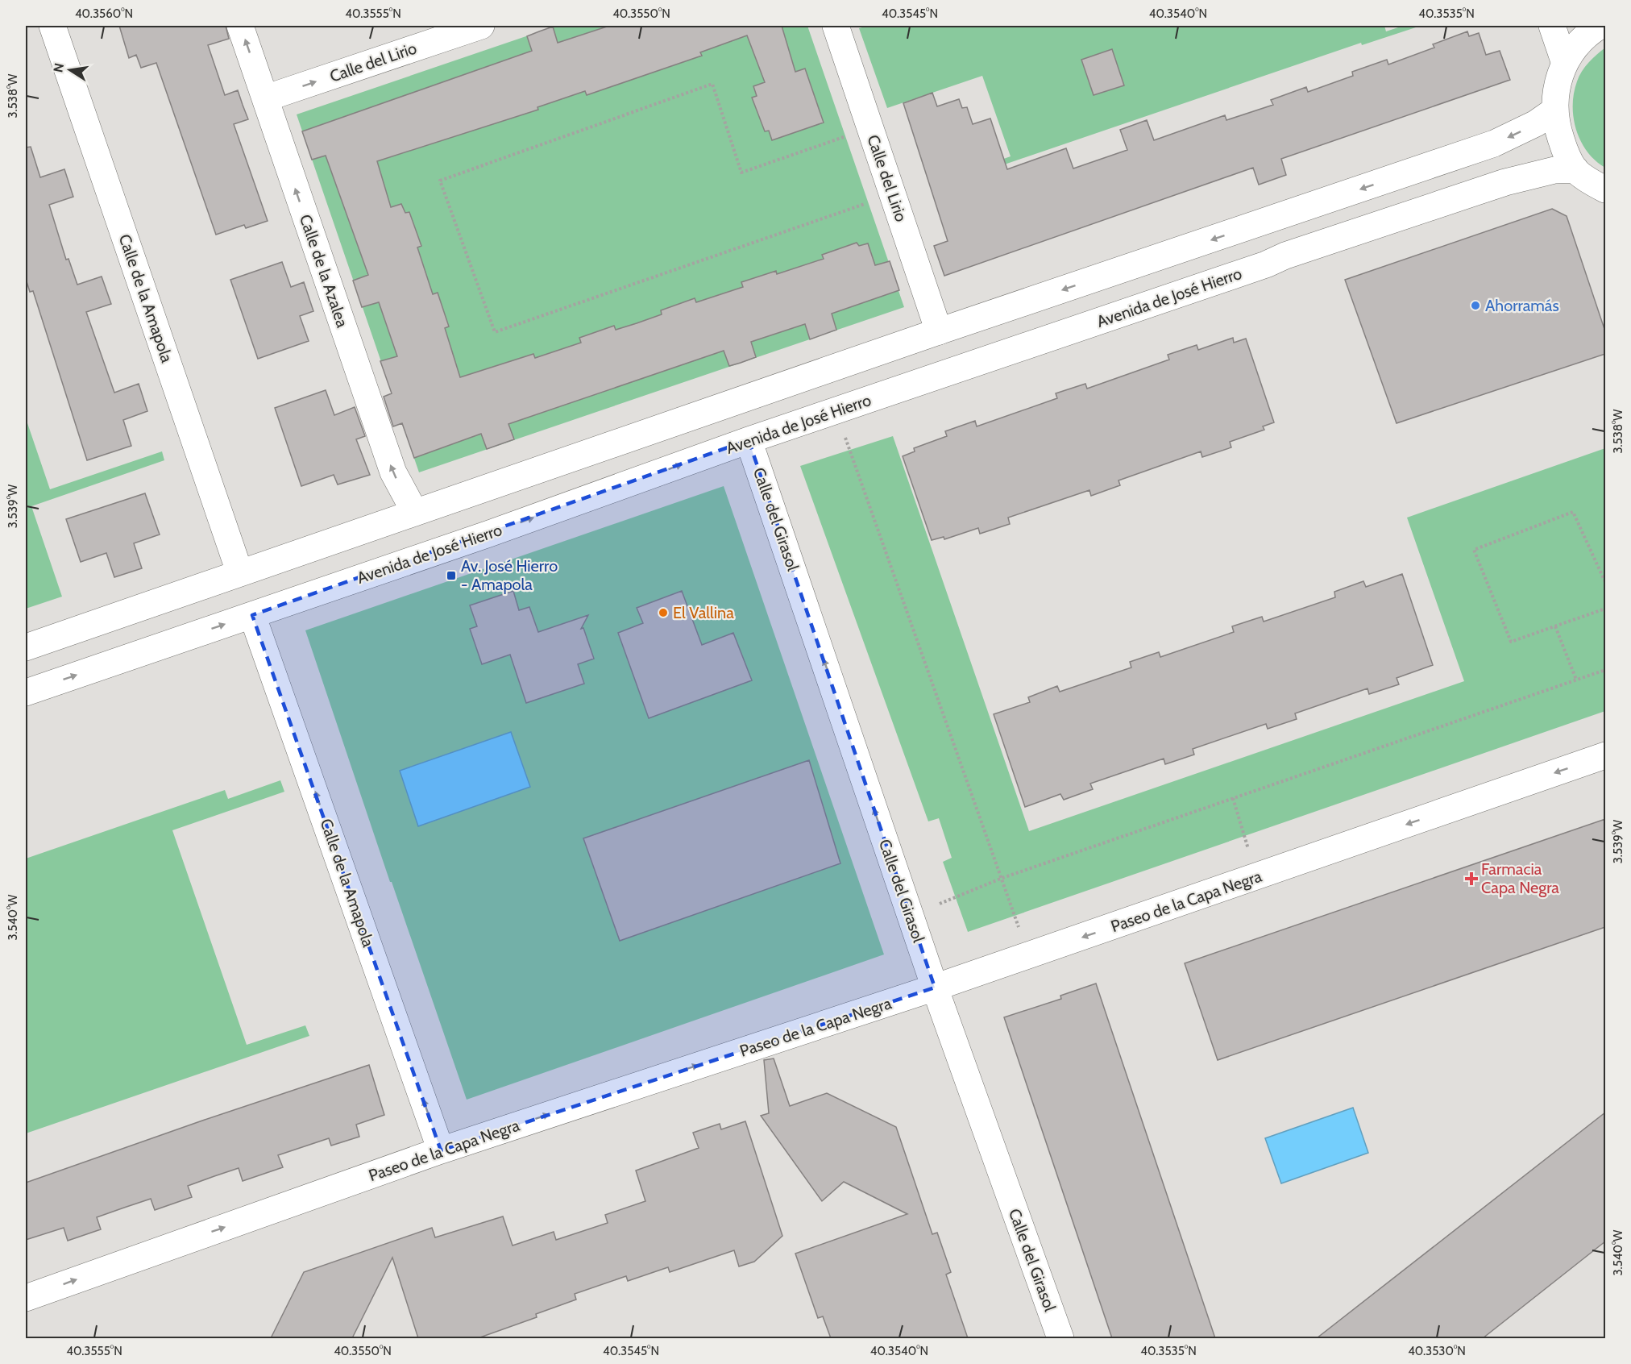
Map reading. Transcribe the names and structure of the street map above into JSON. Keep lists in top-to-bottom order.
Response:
{
  "streets": {
    "street": [
      "Calle del Lirio",
      "Calle de la Azalea",
      "Avenida de José Hierro",
      "Calle de la Amapola",
      "Calle del Girasol",
      "Paseo de la Capa Negra"
    ]
  },
  "crossings": [
    ["Calle del Lirio", "Calle de la Azalea"],
    ["Avenida de José Hierro", "Calle de la Amapola"],
    ["Avenida de José Hierro", "Calle del Girasol"],
    ["Calle de la Amapola", "Paseo de la Capa Negra"],
    ["Calle del Girasol", "Paseo de la Capa Negra"]
  ],
  "one_way": [
    "Calle del Lirio",
    "Calle de la Azalea",
    "Calle de la Amapola",
    "Calle del Girasol"
  ],
  "places": {
    "other": ["Ahorramás", "El Vallina"],
    "transit": ["Av. José Hierro - Amapola"],
    "health": ["Farmacia Capa Negra"]
  },
  "north": "left",
  "coordinates": [
    "40.3560°N",
    "40.3555°N",
    "40.3550°N",
    "40.3545°N",
    "40.3540°N",
    "40.3535°N",
    "3.538°W",
    "3.539°W",
    "3.540°W",
    "40.3530°N"
  ]
}
